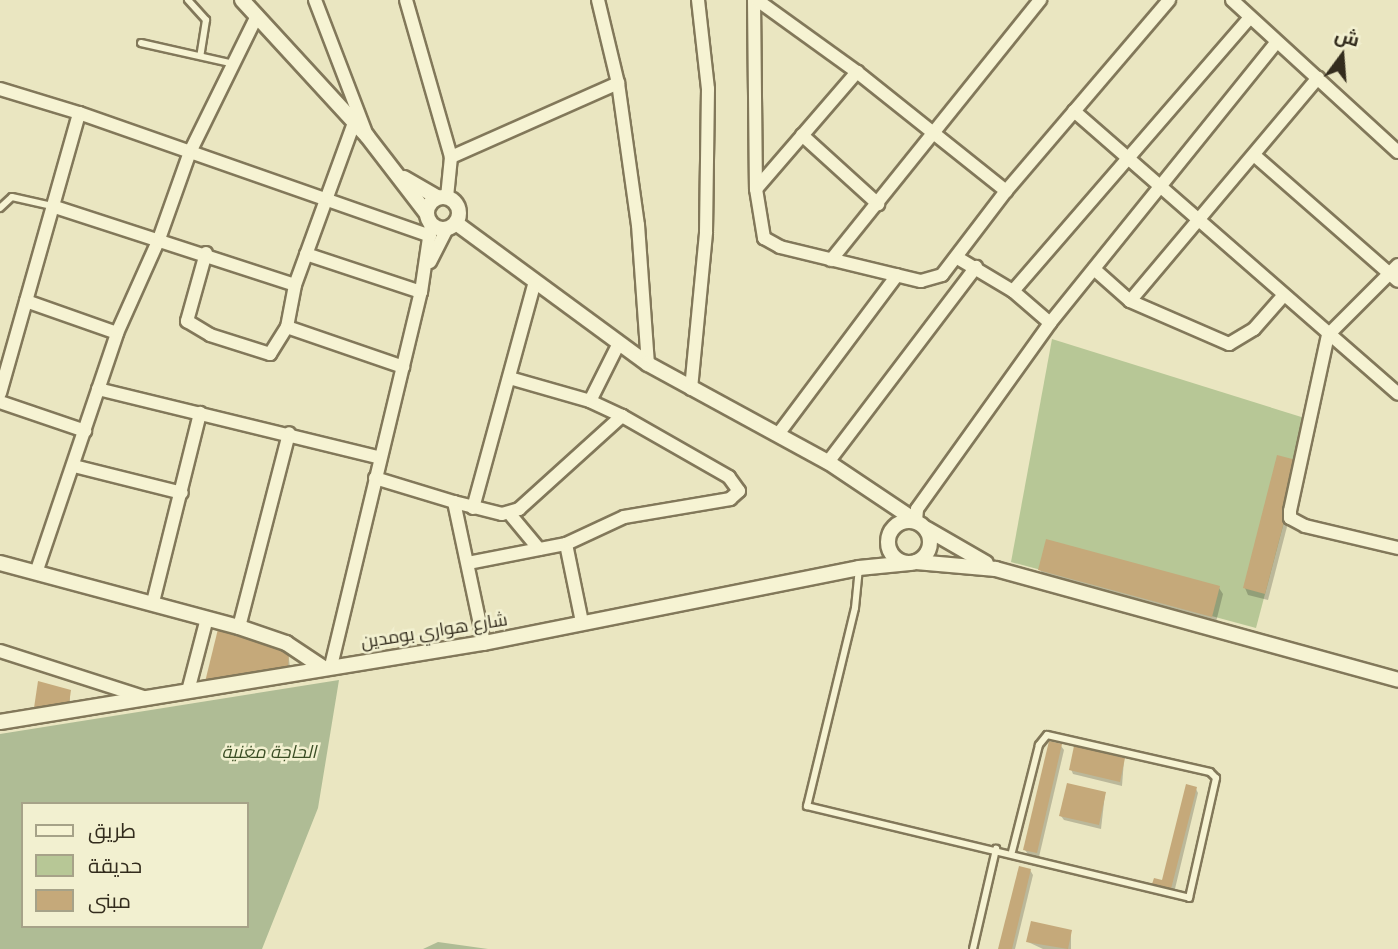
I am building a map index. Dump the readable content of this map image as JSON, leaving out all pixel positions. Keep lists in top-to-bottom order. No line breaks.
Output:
{"streets":{"street":["شارع هواري بومدين"]},"parks":["الحاجة مغنية"],"legend":["طريق","حديقة","مبنى"],"north":"top"}
